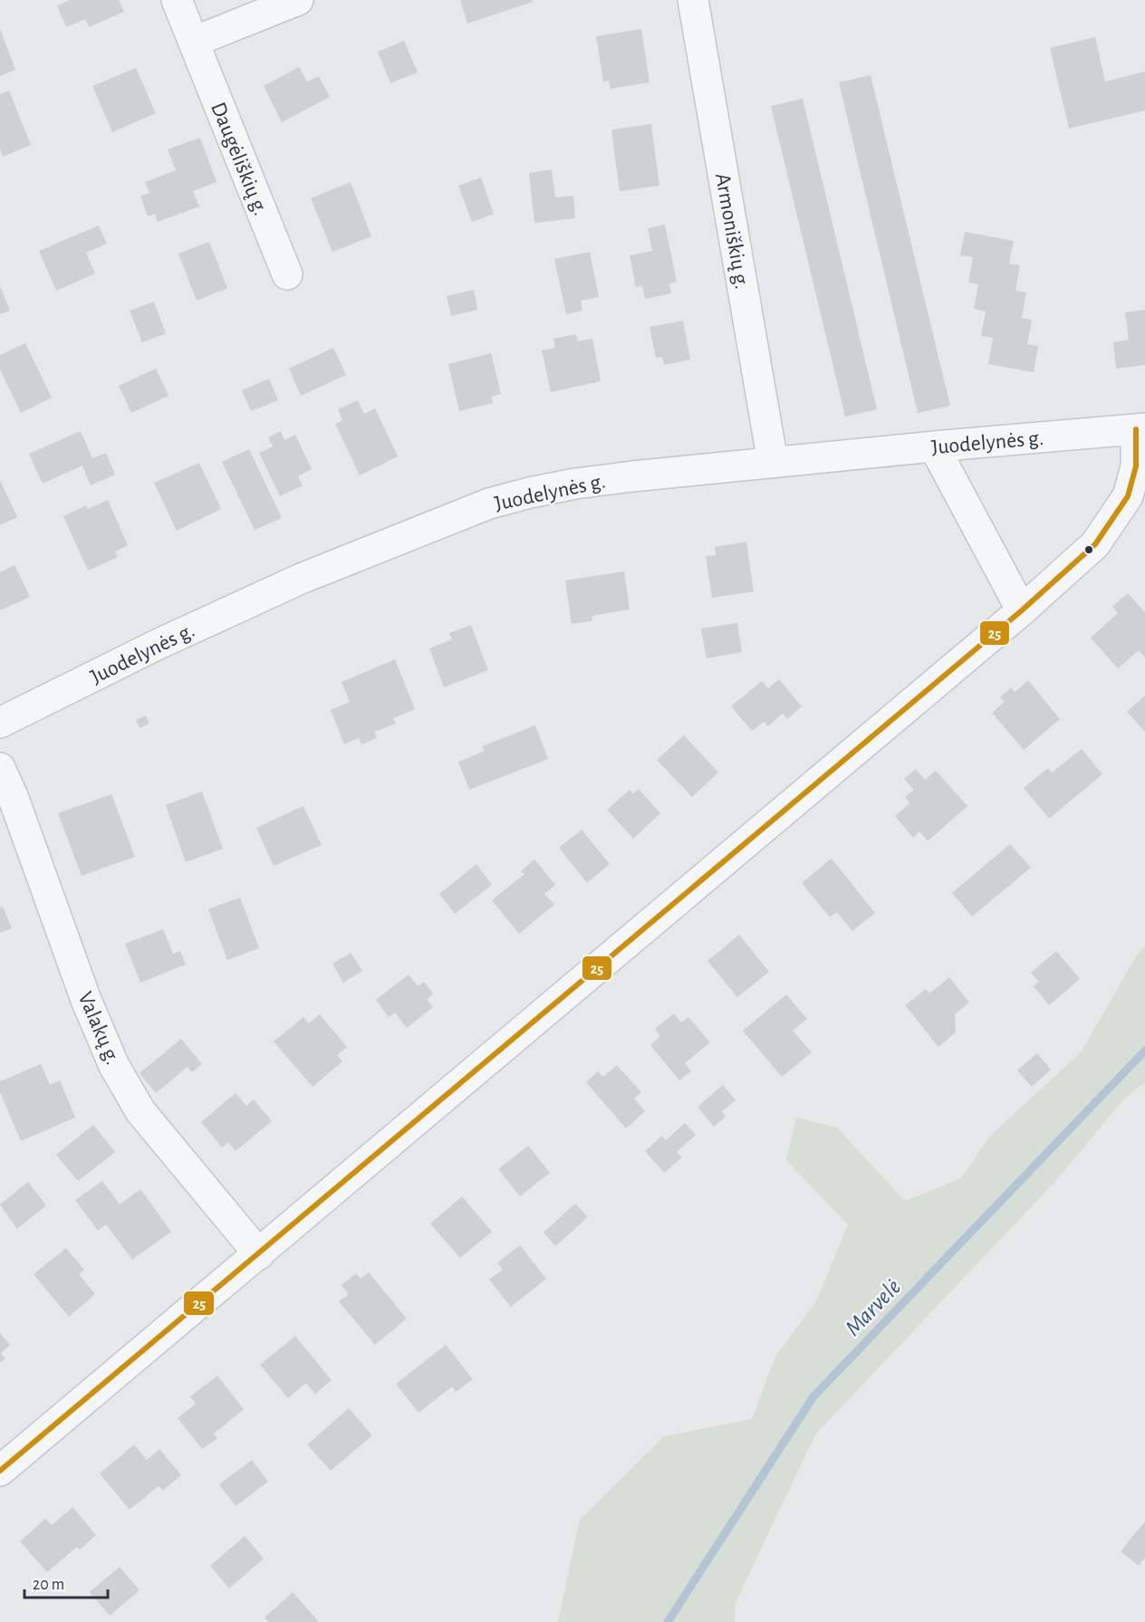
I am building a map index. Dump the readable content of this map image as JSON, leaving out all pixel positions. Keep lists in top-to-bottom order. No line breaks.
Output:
{"streets":{"street":["Daugėliškių g.","Armoniškių g.","Juodelynės g.","Valakų g."]},"crossings":[["Armoniškių g.","Juodelynės g."]],"water":["Marvelė"],"lines":["transit line 25"],"scale_bar":"20 m"}
